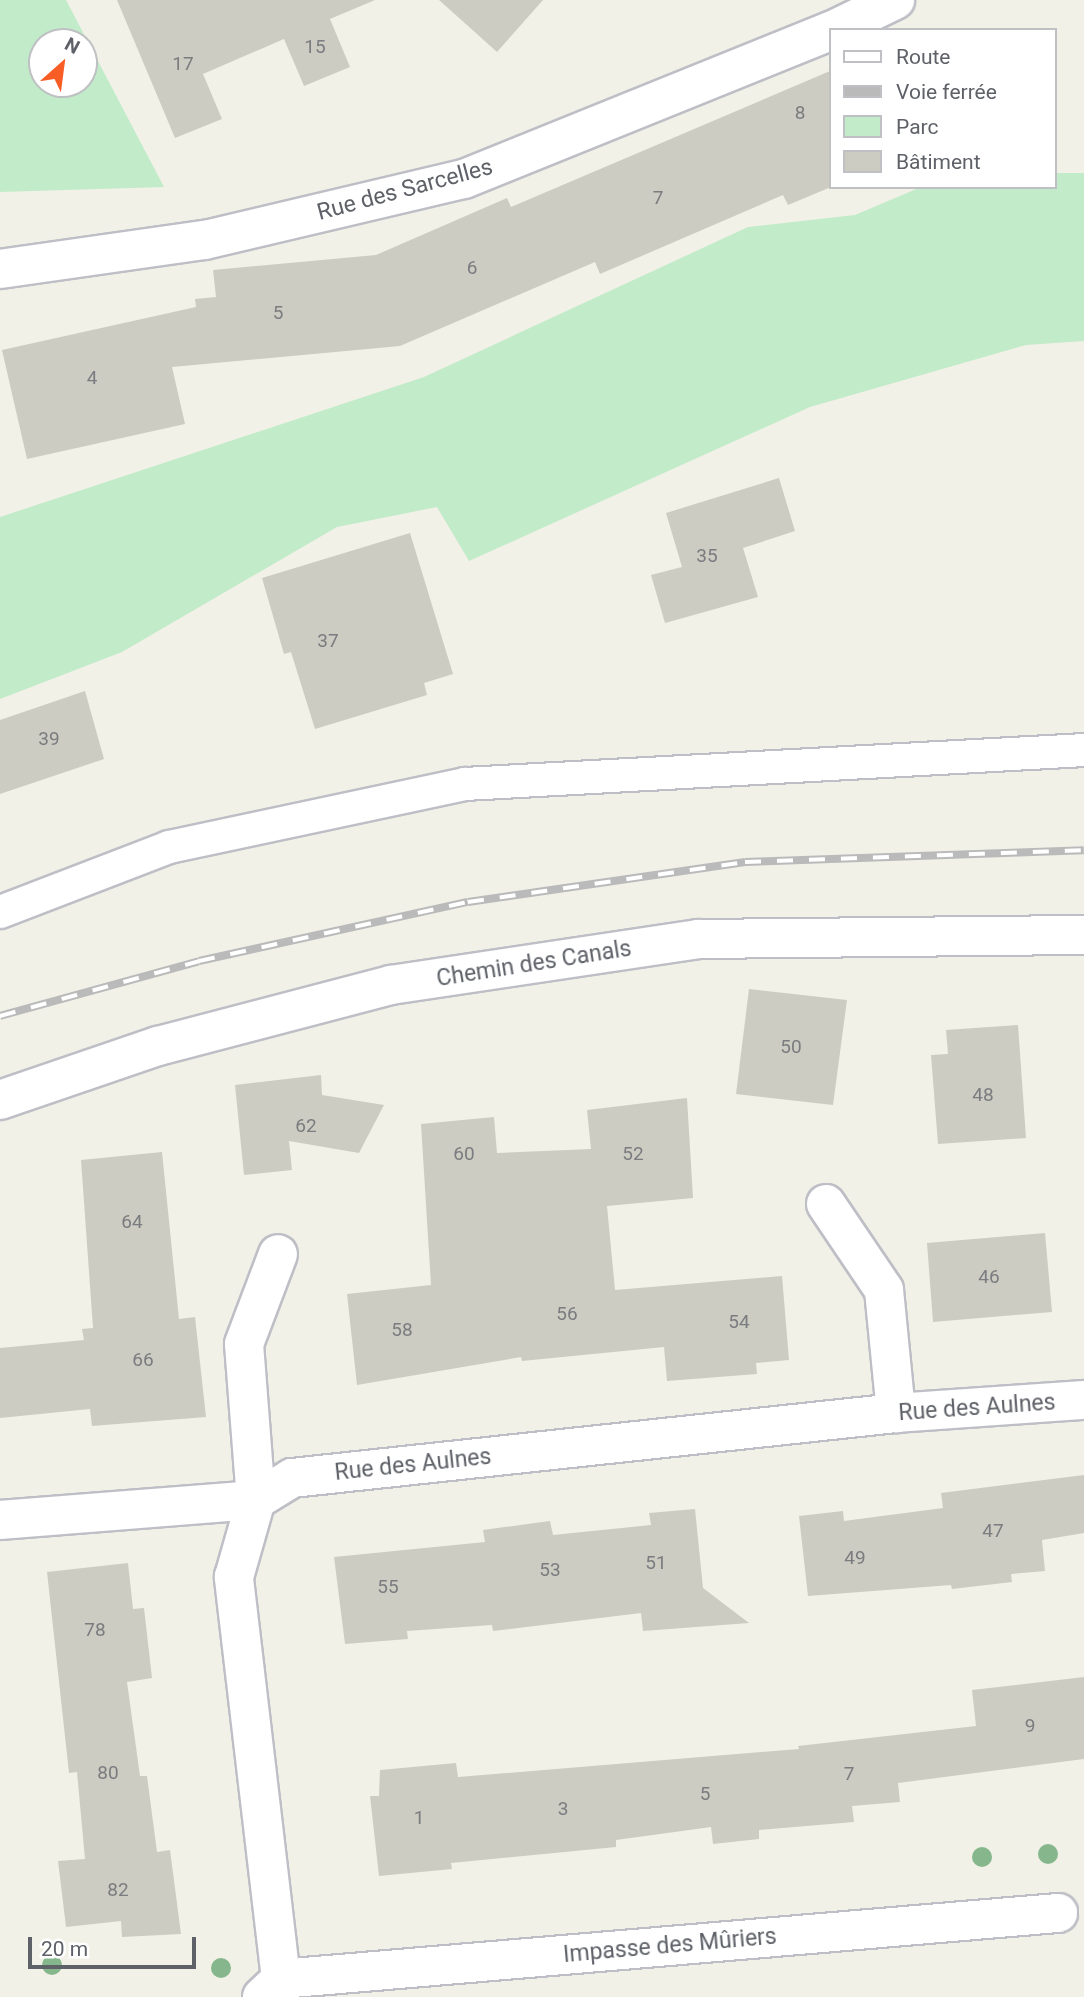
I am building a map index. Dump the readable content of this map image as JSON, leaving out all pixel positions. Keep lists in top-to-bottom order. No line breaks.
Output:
{"streets":{"street":["Rue des Sarcelles","Chemin des Canals","Rue des Aulnes","Impasse des Mûriers"]},"house_numbers":["15","17","8","7","6","5","4","35","37","39","50","48","62","60","52","64","46","56","54","58","66","47","49","51","53","55","78","9","80","7","5","3","1","82"],"legend":["Route","Voie ferrée","Parc","Bâtiment"],"scale_bar":"20 m","north":"top right"}
